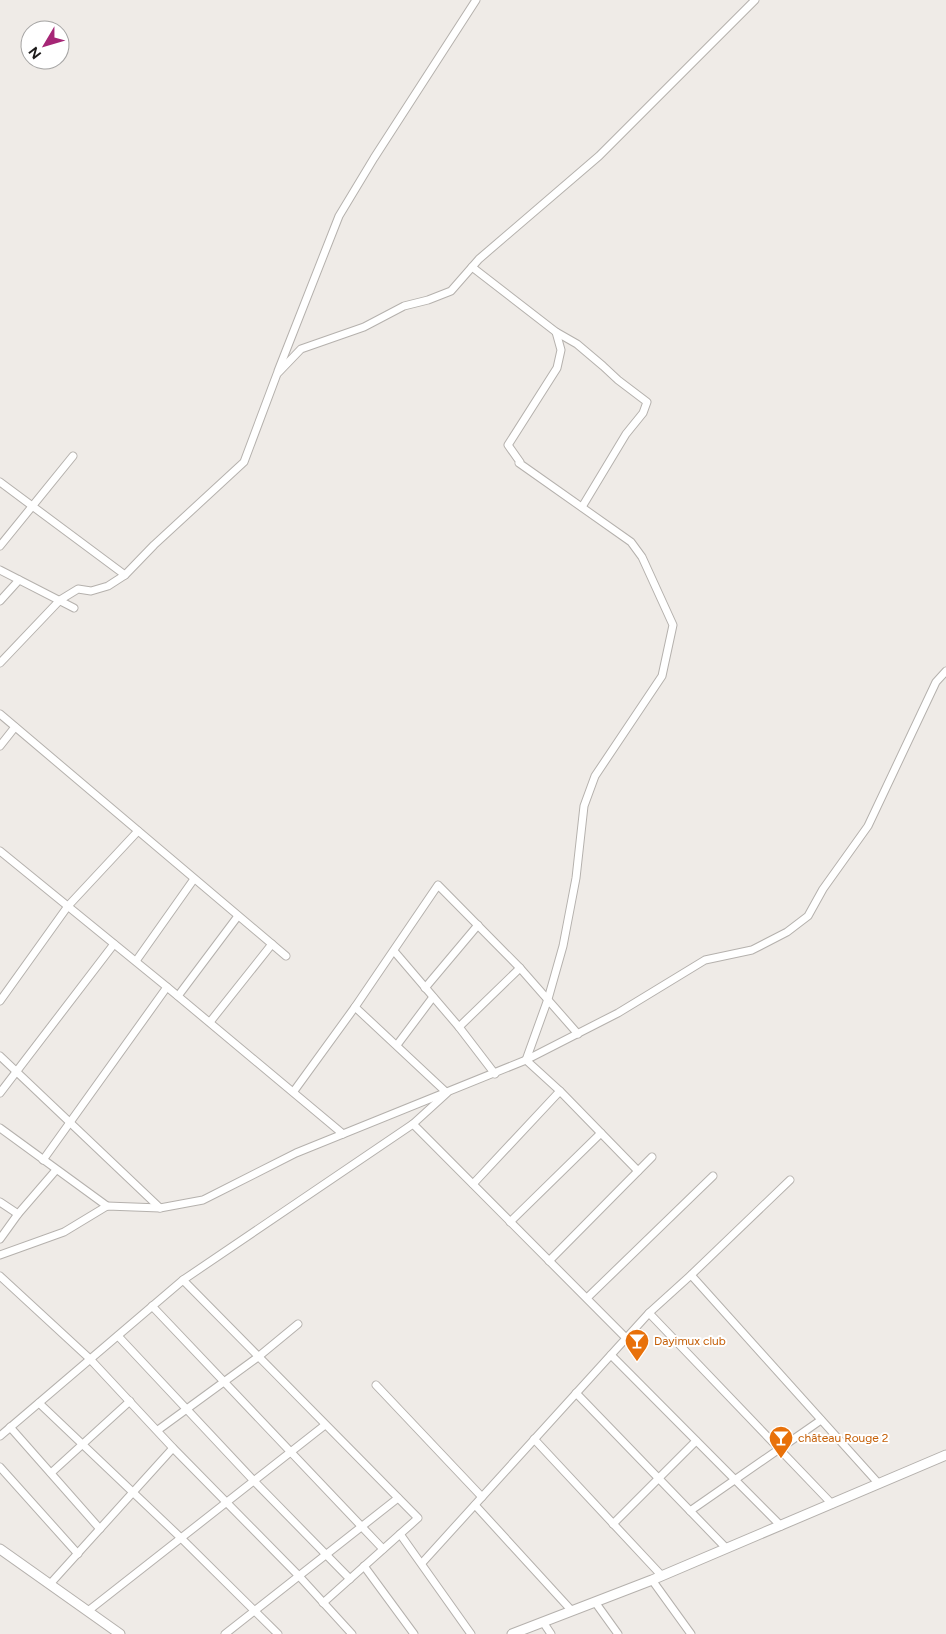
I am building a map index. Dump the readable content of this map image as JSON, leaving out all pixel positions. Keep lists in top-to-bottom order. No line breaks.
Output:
{"places":{"bar":["Dayimux club","château Rouge 2"]},"north":"bottom left"}
